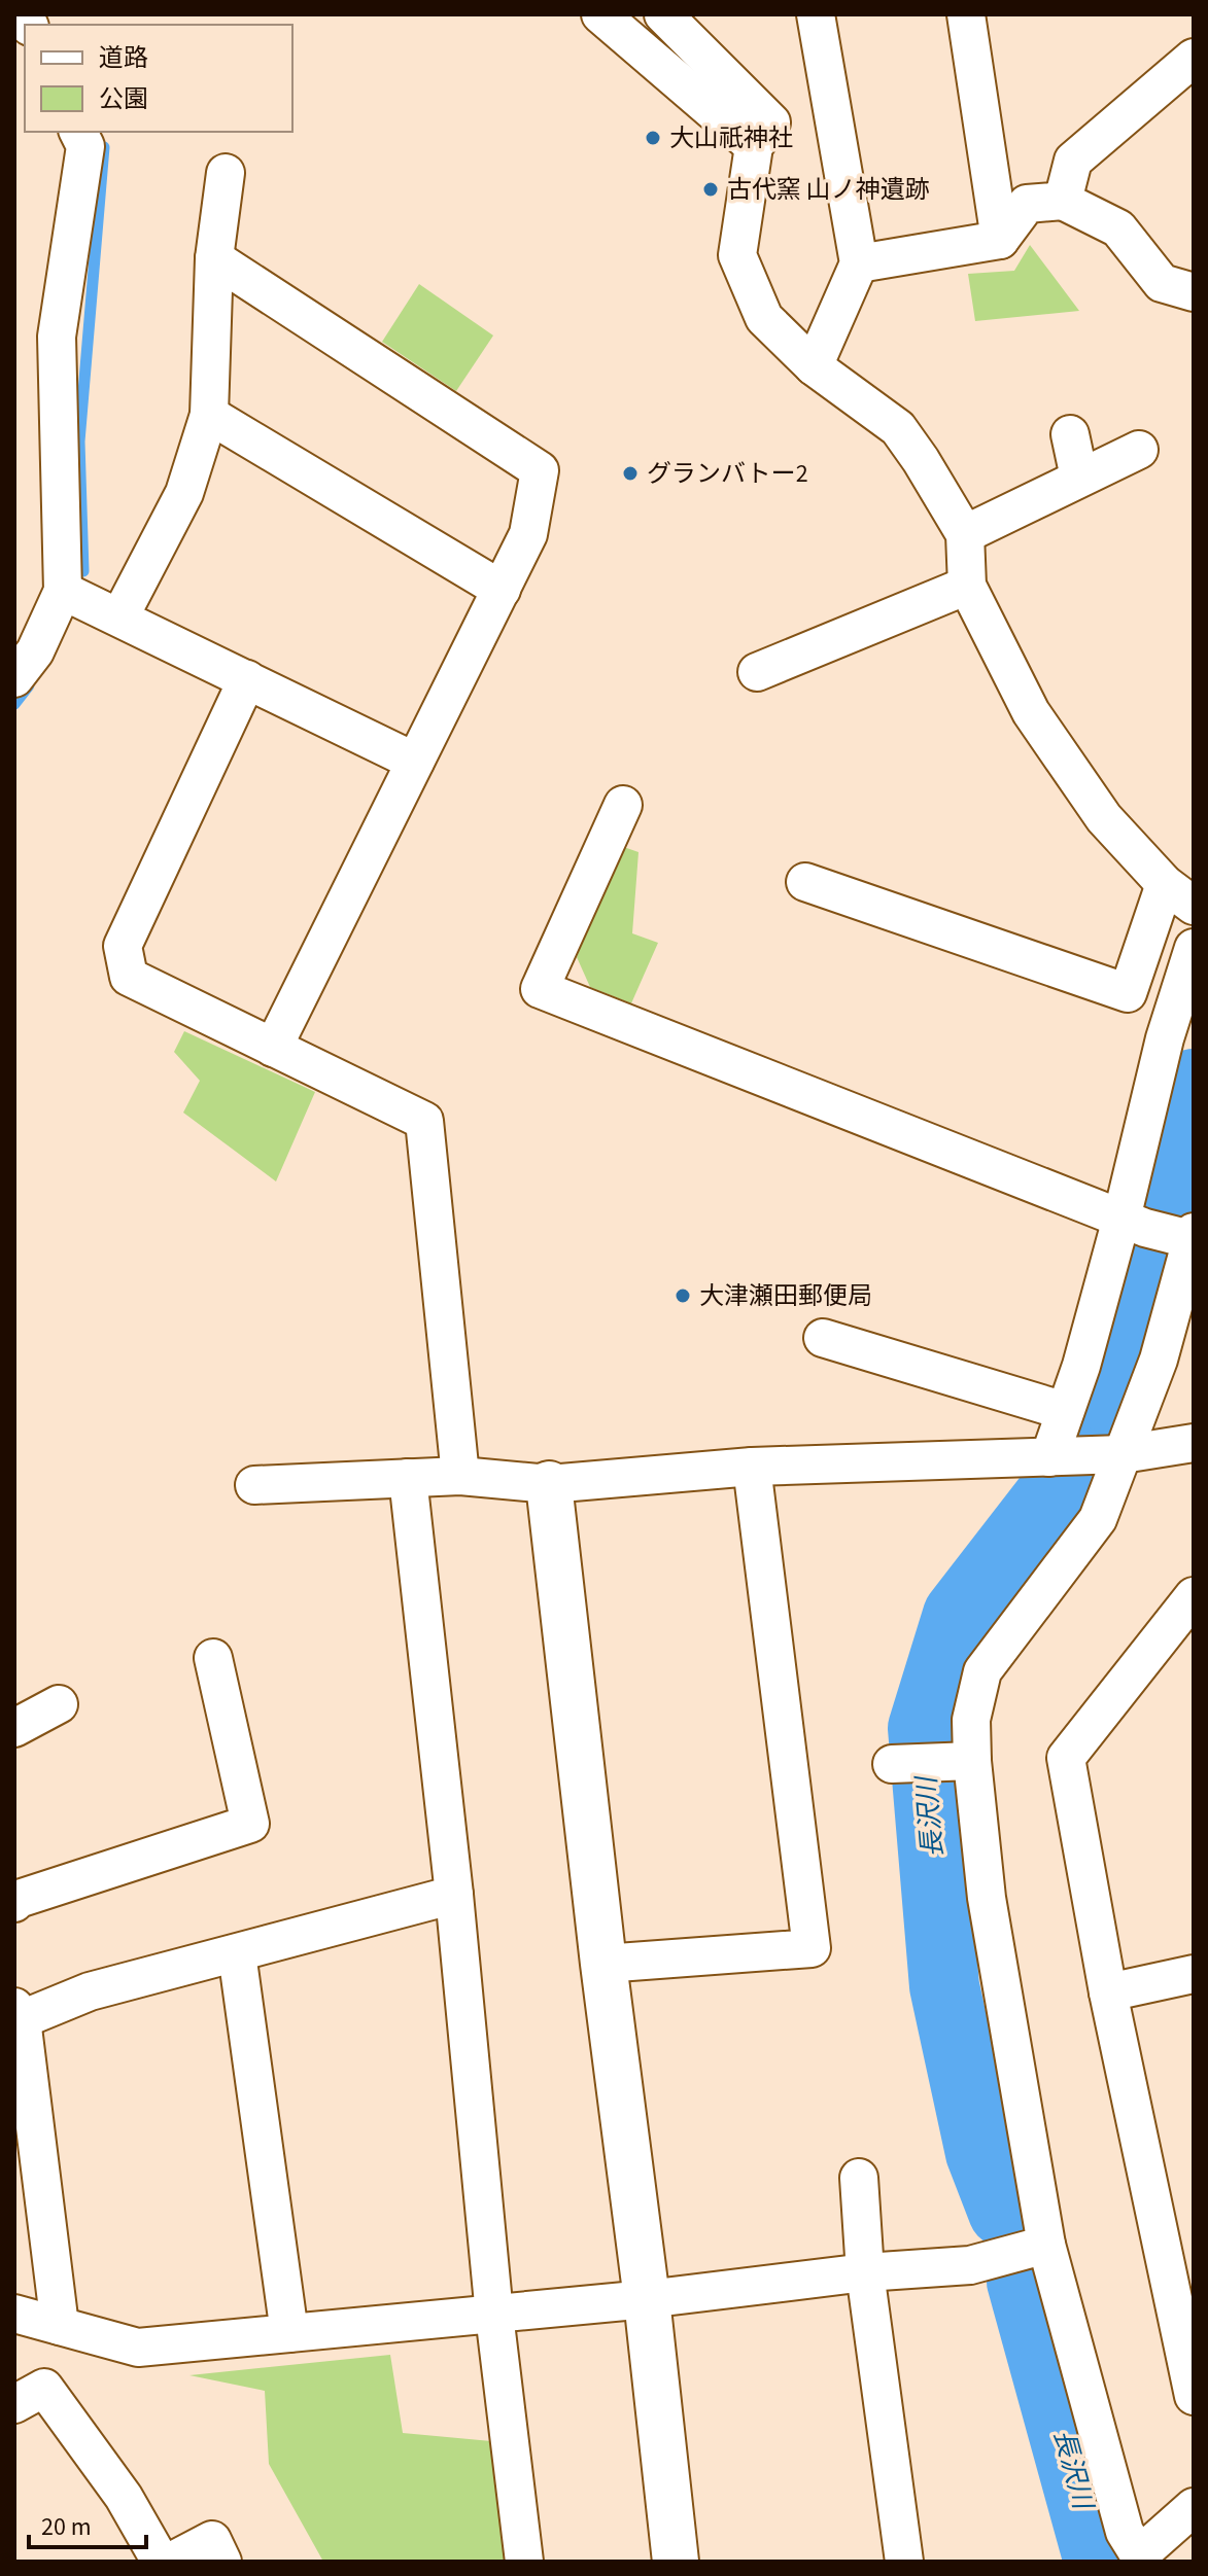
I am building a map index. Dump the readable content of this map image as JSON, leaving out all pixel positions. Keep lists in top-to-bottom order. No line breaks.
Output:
{"water":["長沢川"],"places":["大山祇神社","古代窯 山ノ神遺跡","グランバトー2","大津瀬田郵便局"],"legend":["道路","公園"],"scale_bar":"20 m"}
